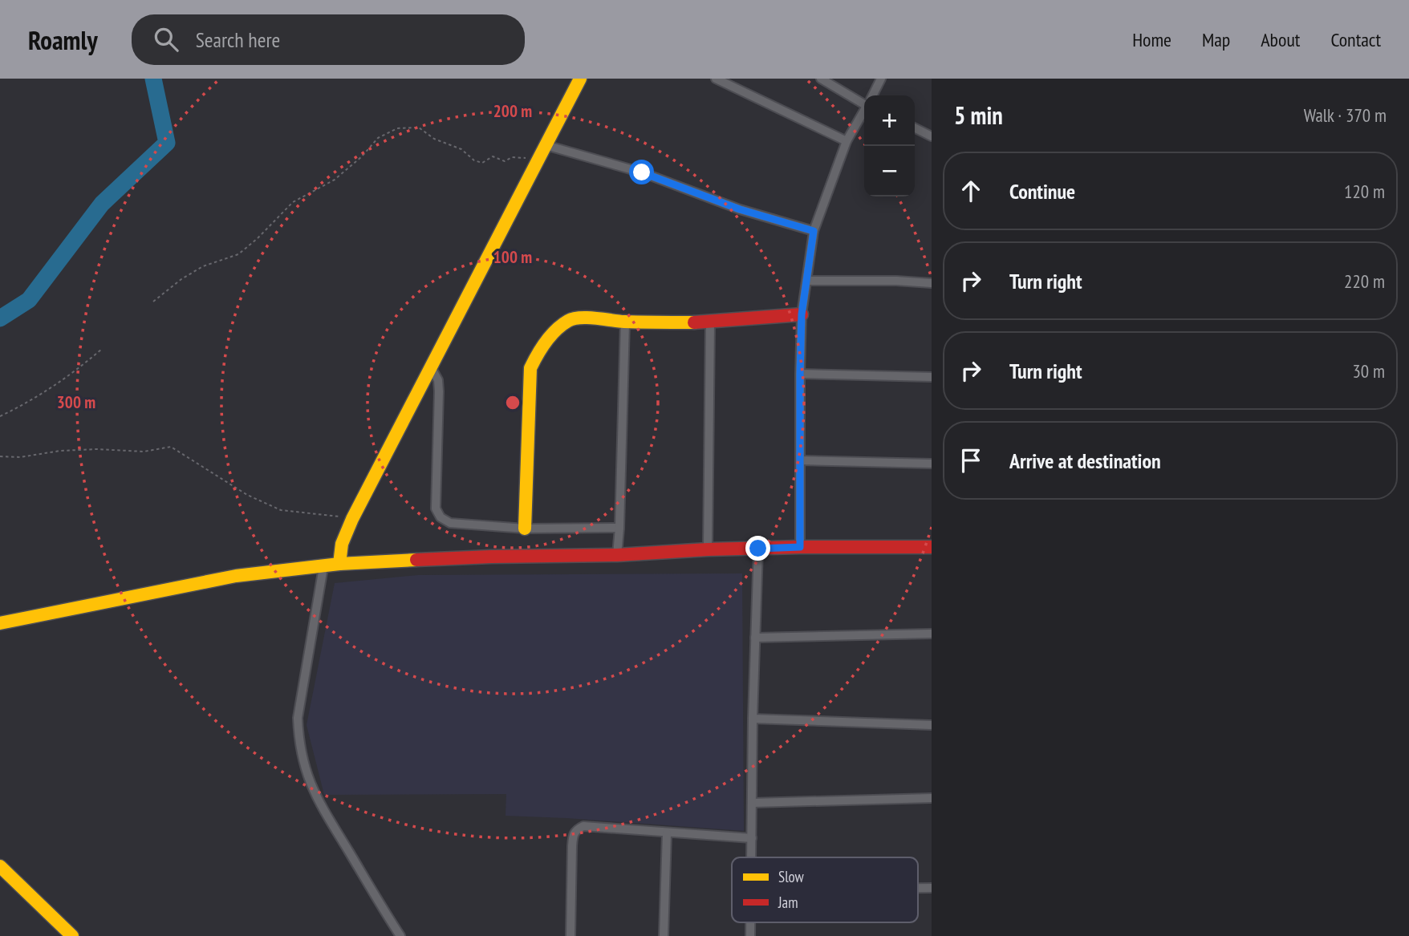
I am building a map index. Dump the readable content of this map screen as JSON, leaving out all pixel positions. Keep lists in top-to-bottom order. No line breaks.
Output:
{"legend":["Slow","Jam"],"page":{"header":"Roamly","search":"Search here","nav":["Home","Map","About","Contact"],"heading":["5 min","Walk · 370 m"],"map_buttons":["+","−"],"list":[["Continue","120 m"],["Turn right","220 m"],["Turn right","30 m"],"Arrive at destination"]},"rings":["200 m","100 m","300 m"]}
